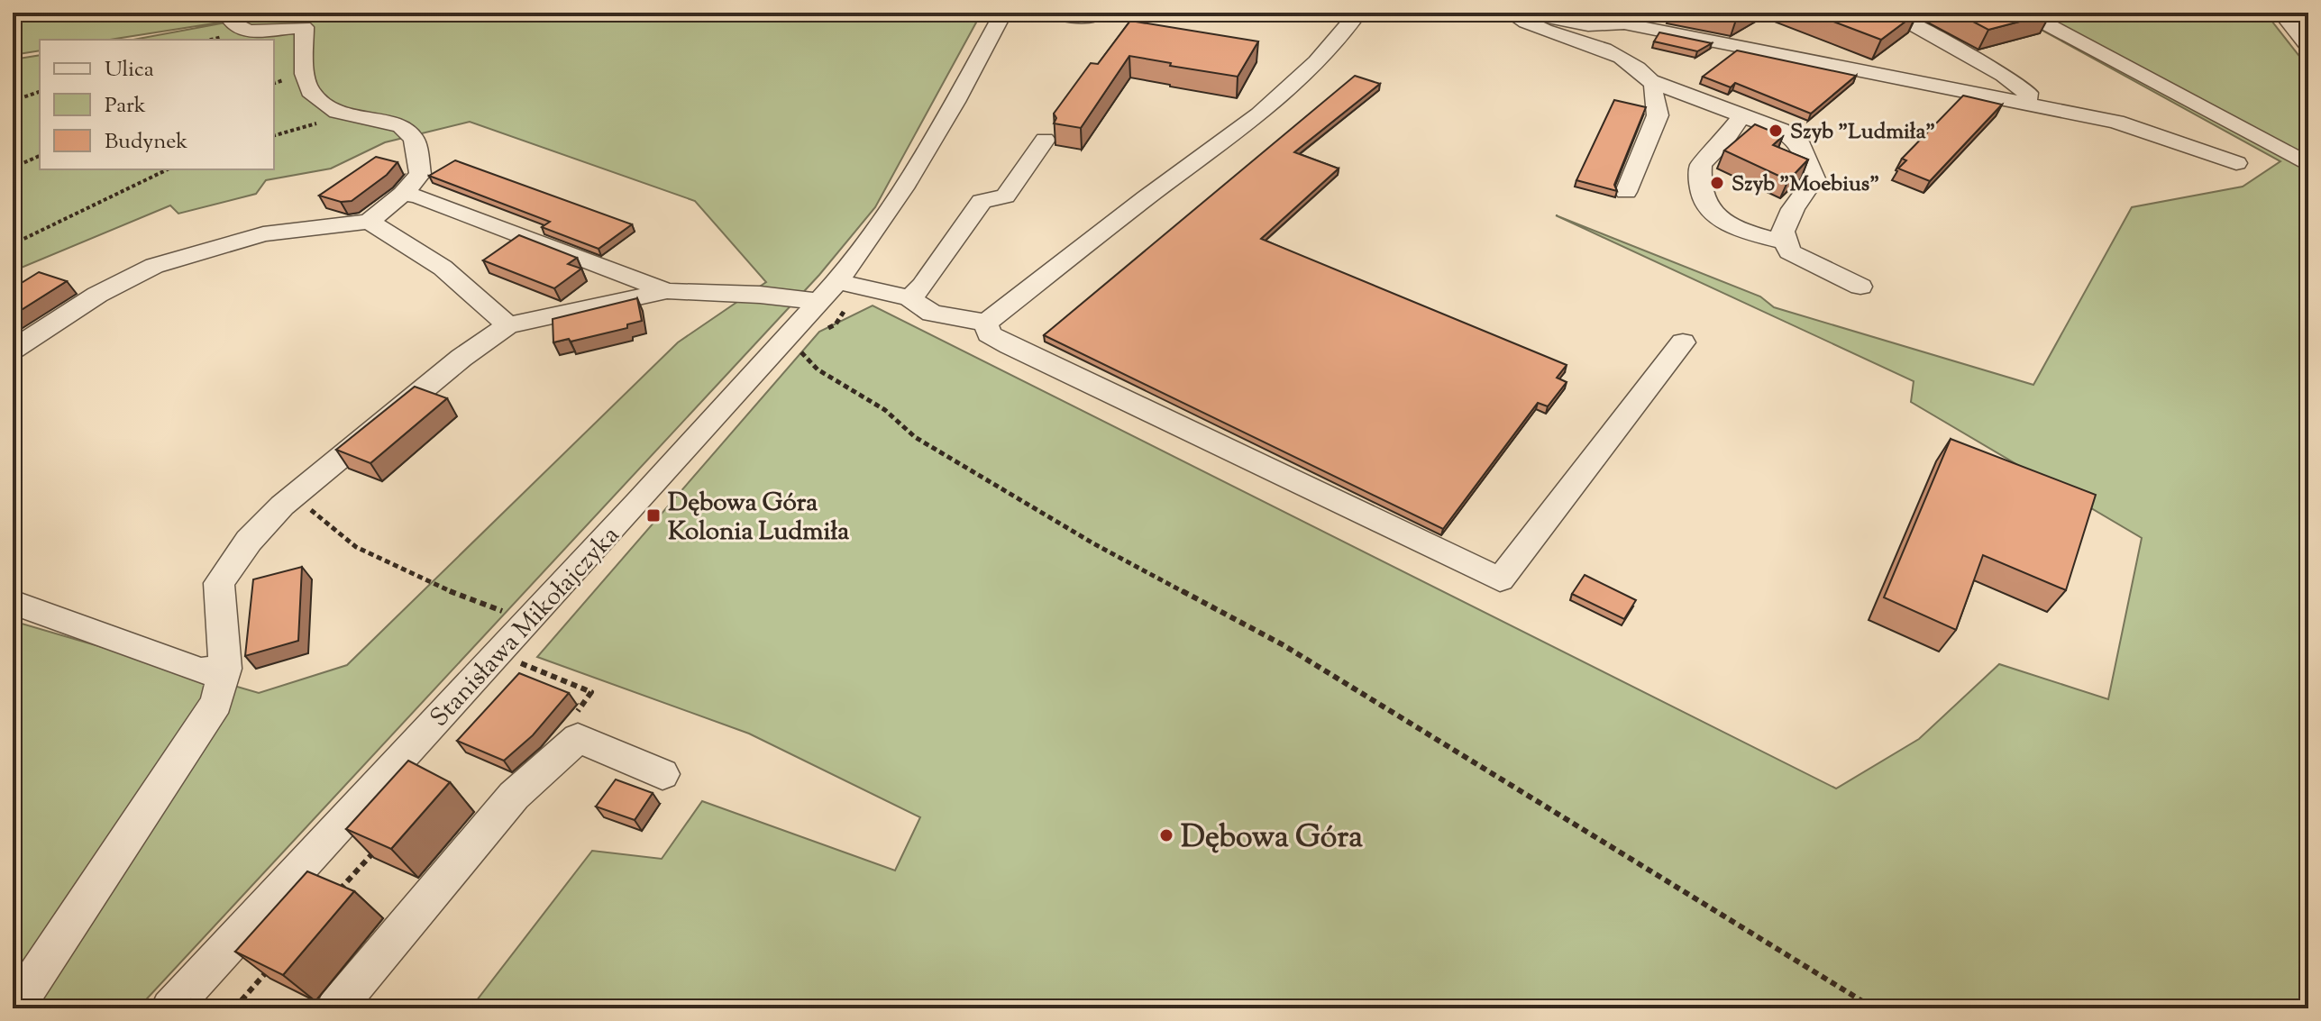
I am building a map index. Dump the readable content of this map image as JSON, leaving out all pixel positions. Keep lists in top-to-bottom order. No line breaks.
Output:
{"streets":{"street":["Stanisława Mikołajczyka"]},"places":{"other":["Szyb \"Ludmiła\"","Szyb \"Moebius\"","Dębowa Góra"],"transit":["Dębowa Góra Kolonia Ludmiła"]},"legend":["Ulica","Park","Budynek"]}
